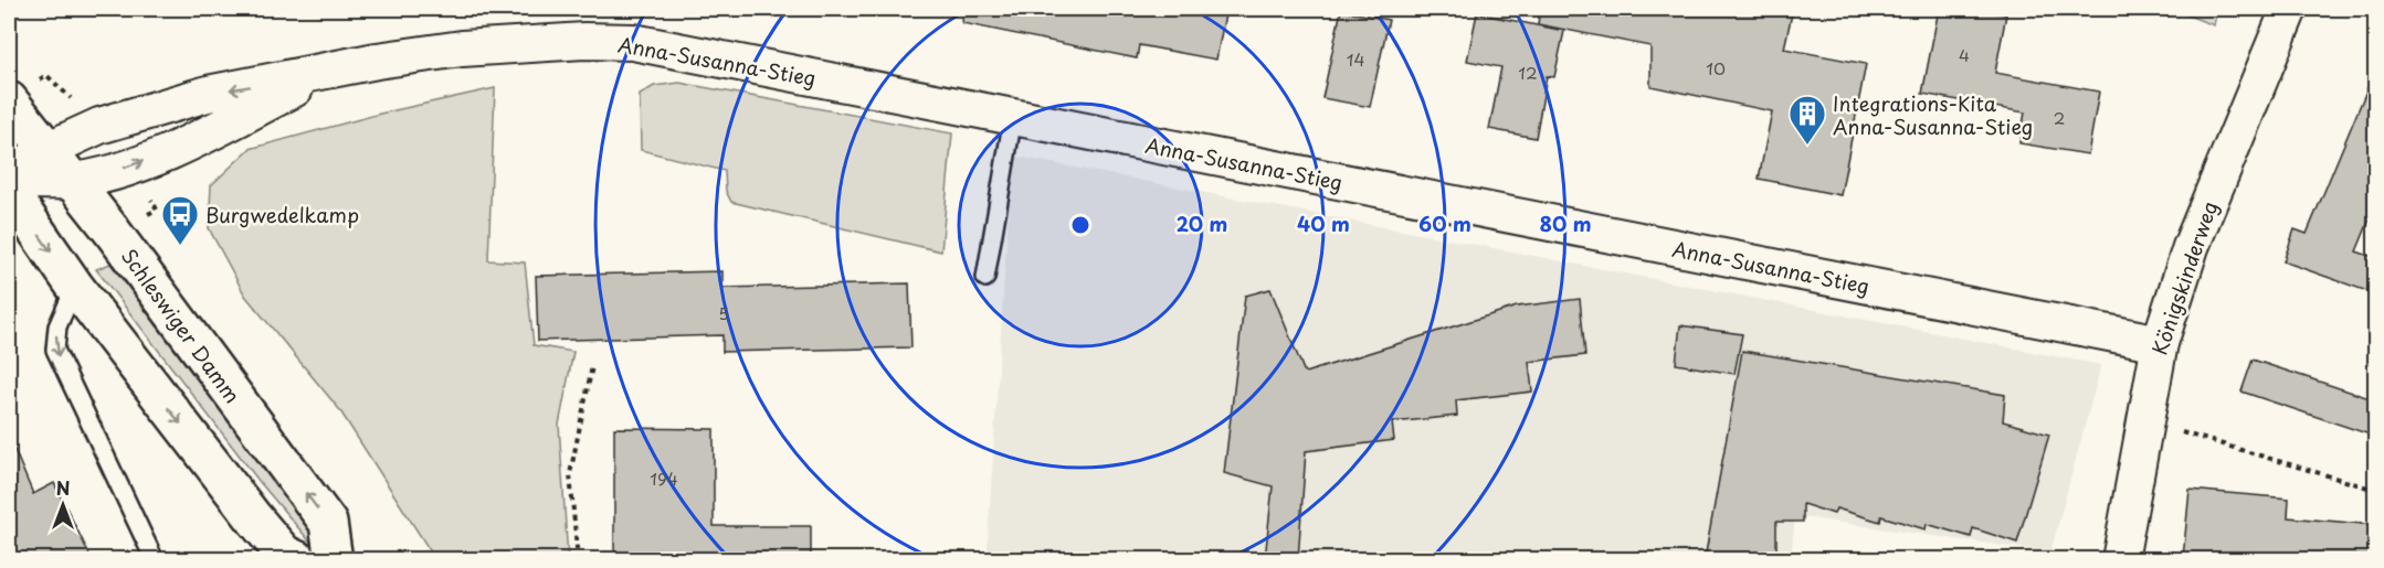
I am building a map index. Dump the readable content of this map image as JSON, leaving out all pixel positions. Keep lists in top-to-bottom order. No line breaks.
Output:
{"streets":{"main road":["Schleswiger Damm"],"street":["Anna-Susanna-Stieg","Königskinderweg"]},"crossings":[["Anna-Susanna-Stieg","Königskinderweg"],["Anna-Susanna-Stieg","Schleswiger Damm"]],"places":{"building":["Integrations-Kita Anna-Susanna-Stieg"],"bus stop":["Burgwedelkamp"]},"house_numbers":["4","14","10","12","2","5","194"],"north":"top","rings":["20 m","40 m","60 m","80 m"]}
